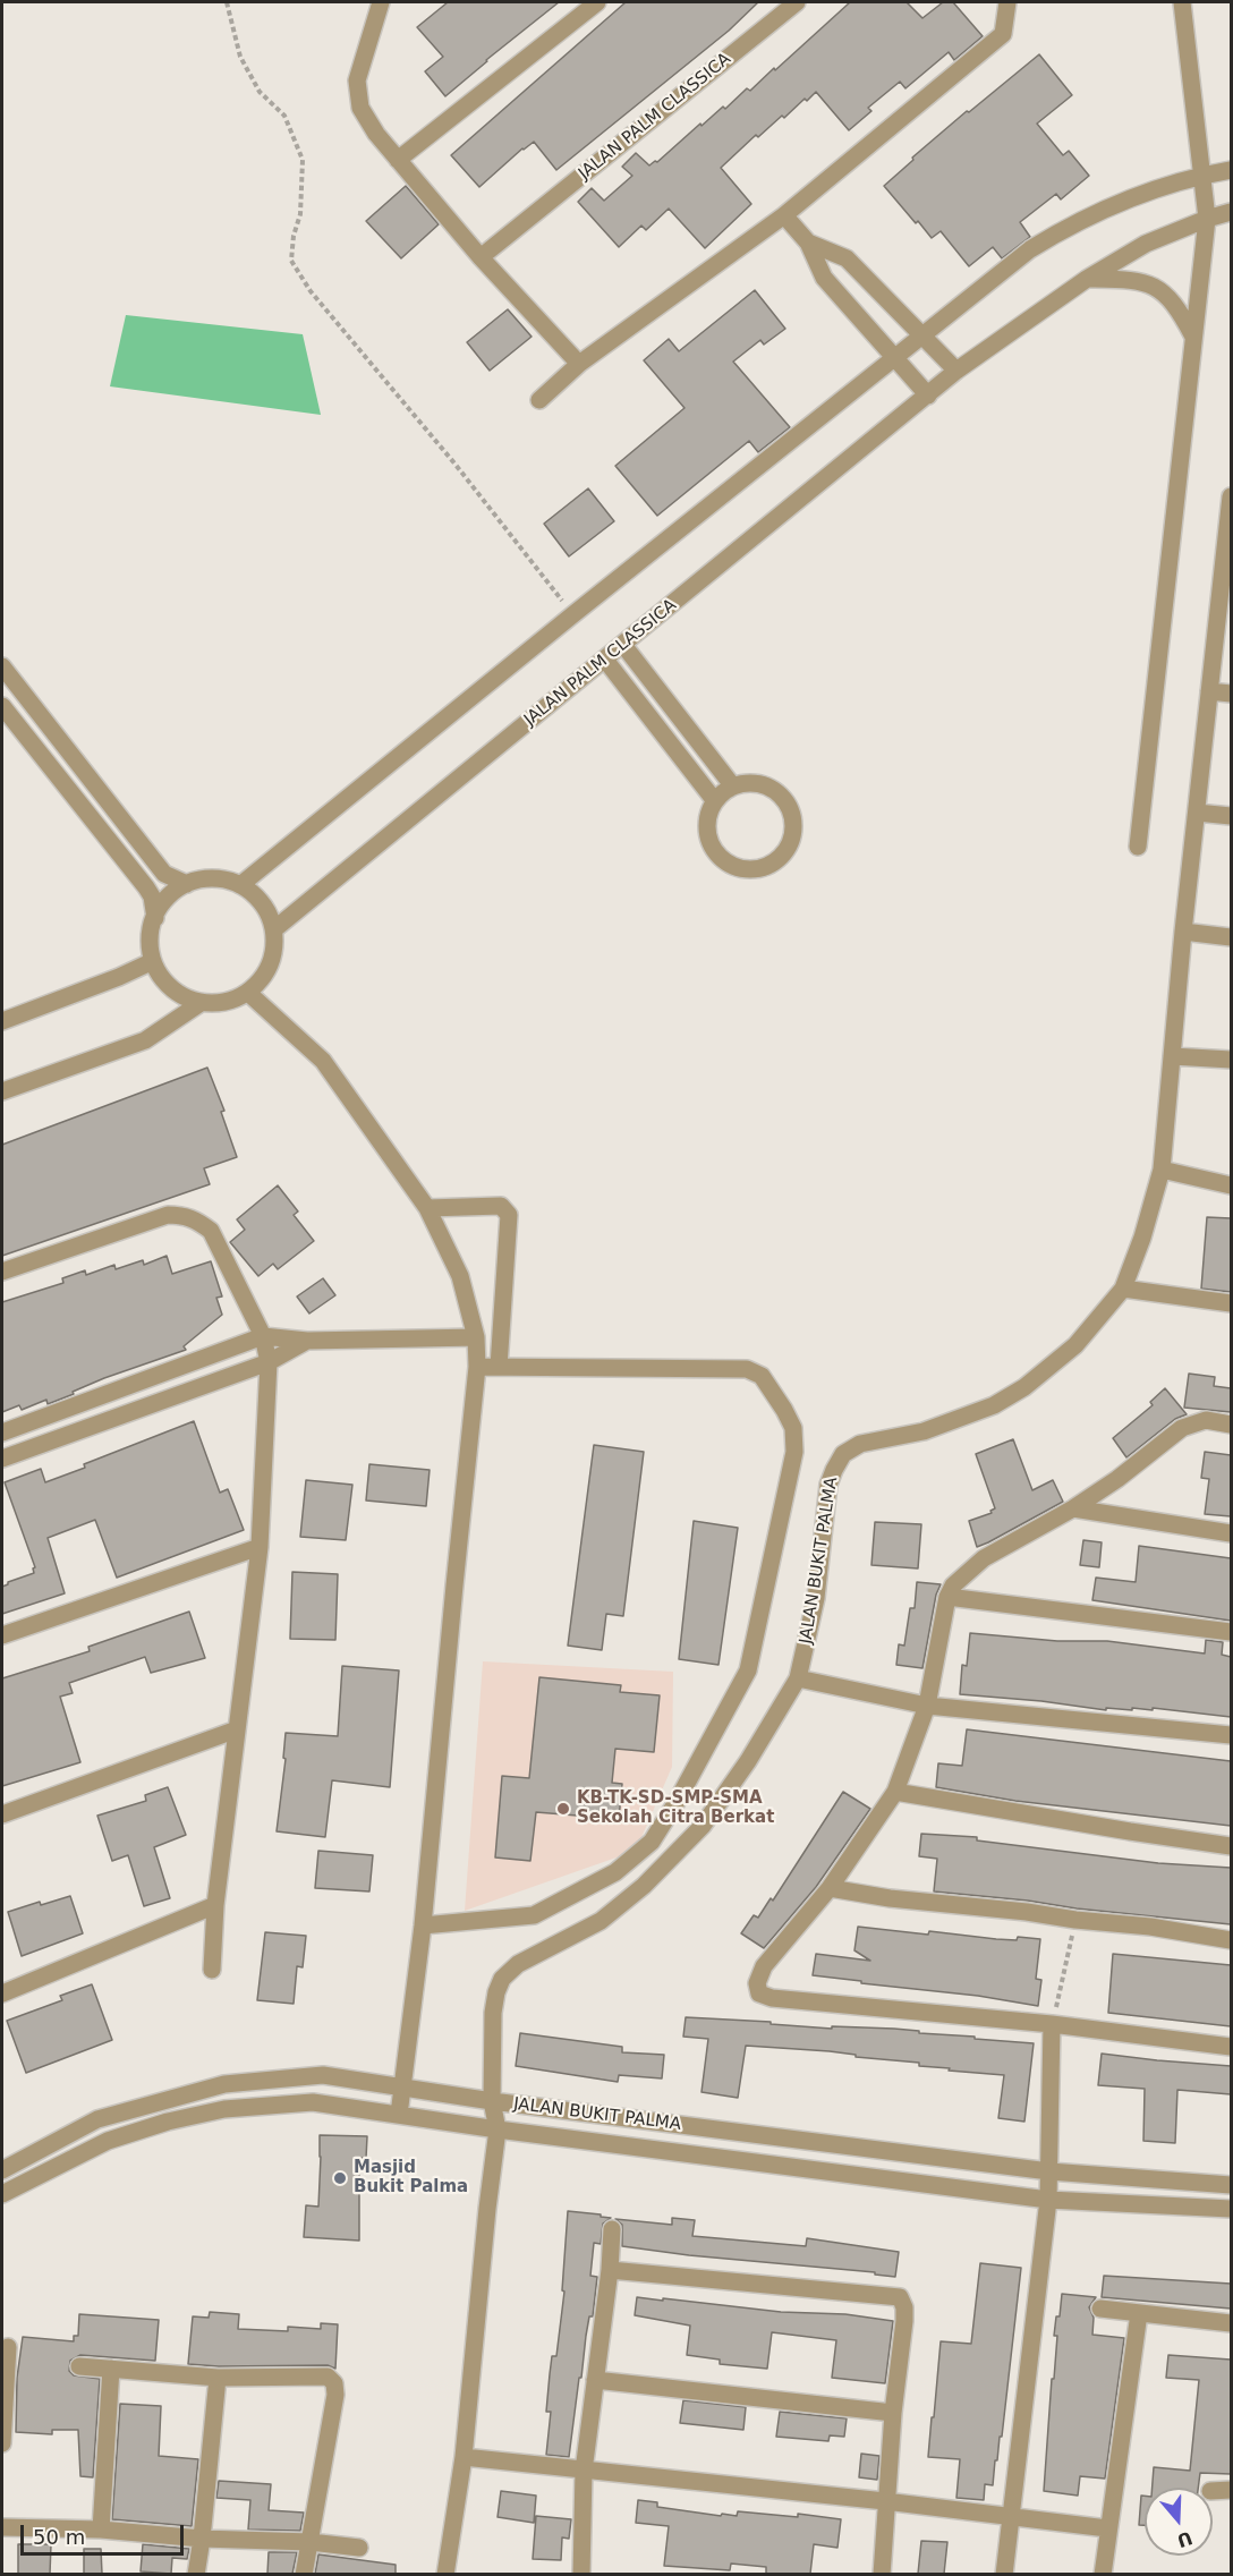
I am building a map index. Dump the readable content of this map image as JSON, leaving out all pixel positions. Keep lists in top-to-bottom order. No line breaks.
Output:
{"streets":{"street":["JALAN PALM CLASSICA","JALAN BUKIT PALMA"]},"places":["KB-TK-SD-SMP-SMA Sekolah Citra Berkat","Masjid Bukit Palma"],"scale_bar":"50 m","north":"bottom"}
